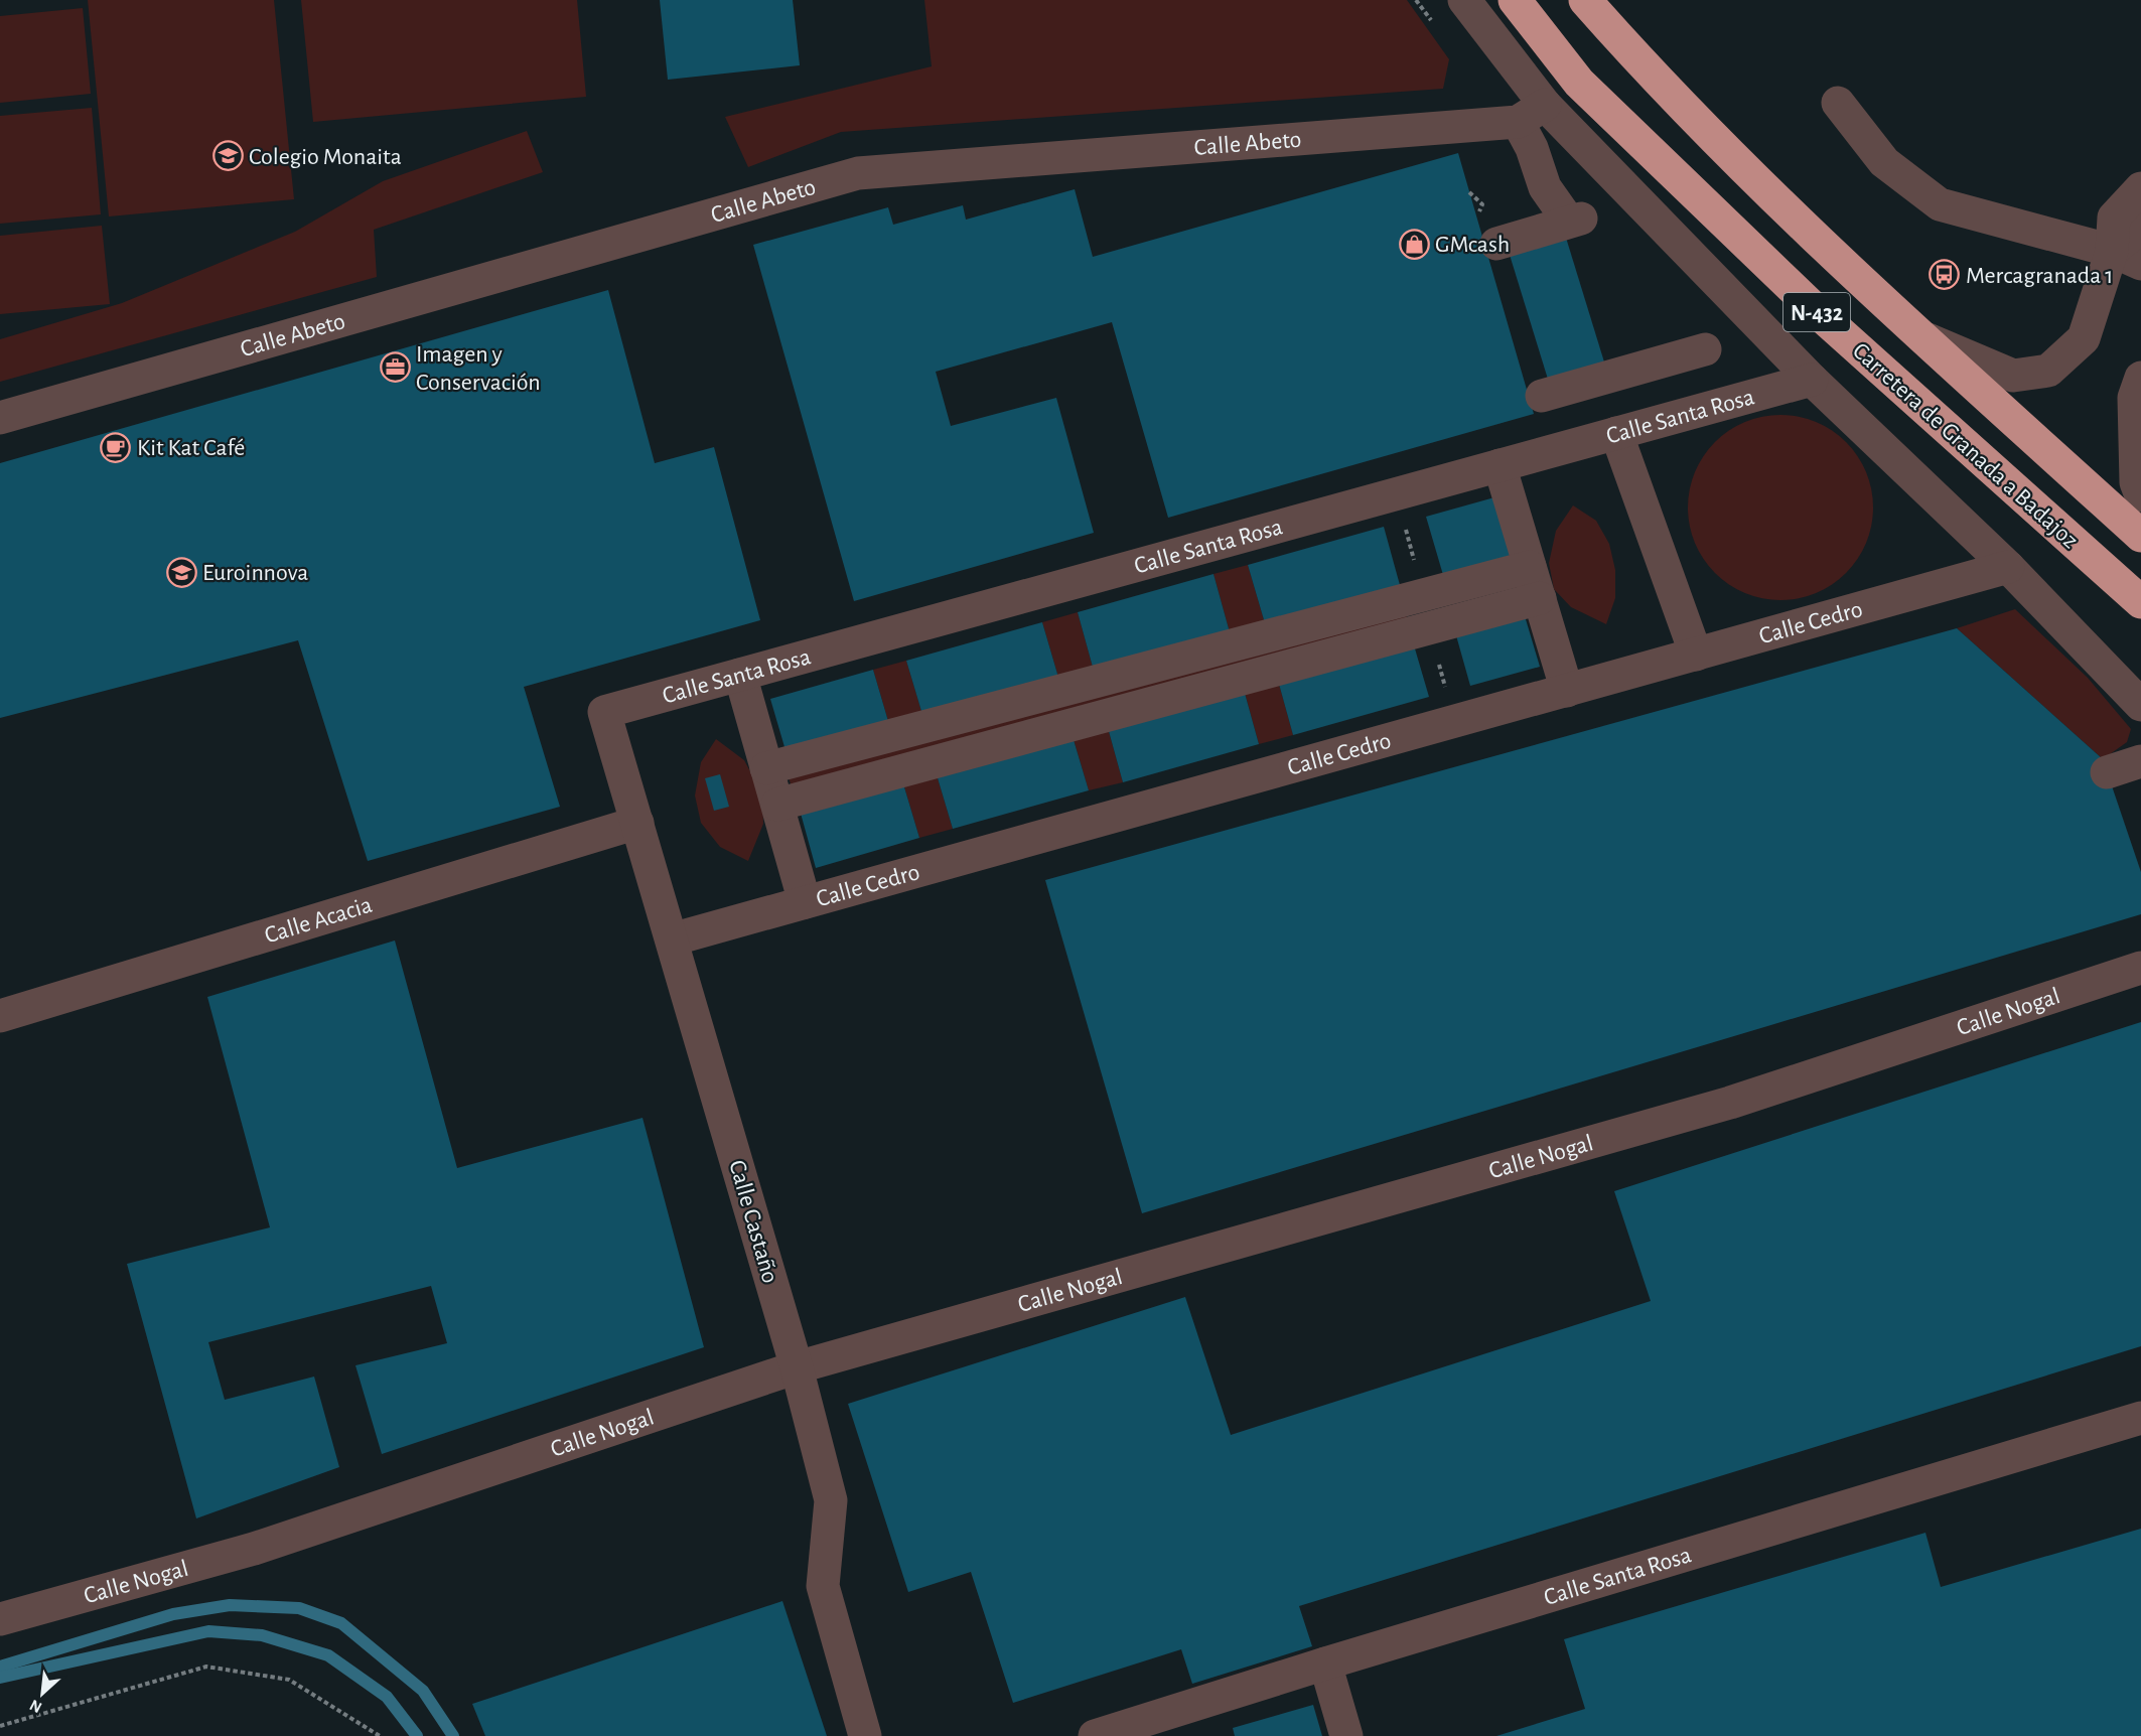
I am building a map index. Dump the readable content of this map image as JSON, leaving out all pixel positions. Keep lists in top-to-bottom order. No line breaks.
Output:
{"streets":{"highway":["N-432","Carretera de Granada a Badajoz"],"street":["Calle Abeto","Calle Santa Rosa","Calle Cedro","Calle Acacia","Calle Nogal","Calle Castaño"]},"crossings":[["Calle Santa Rosa","Calle Castaño"],["Calle Cedro","Calle Castaño"],["Calle Acacia","Calle Castaño"],["Calle Nogal","Calle Castaño"]],"places":{"school or university":["Colegio Monaita","Euroinnova"],"shop":["GMcash"],"bus stop":["Mercagranada 1"],"office":["Imagen y Conservación"],"cafe":["Kit Kat Café"]},"north":"bottom left"}
